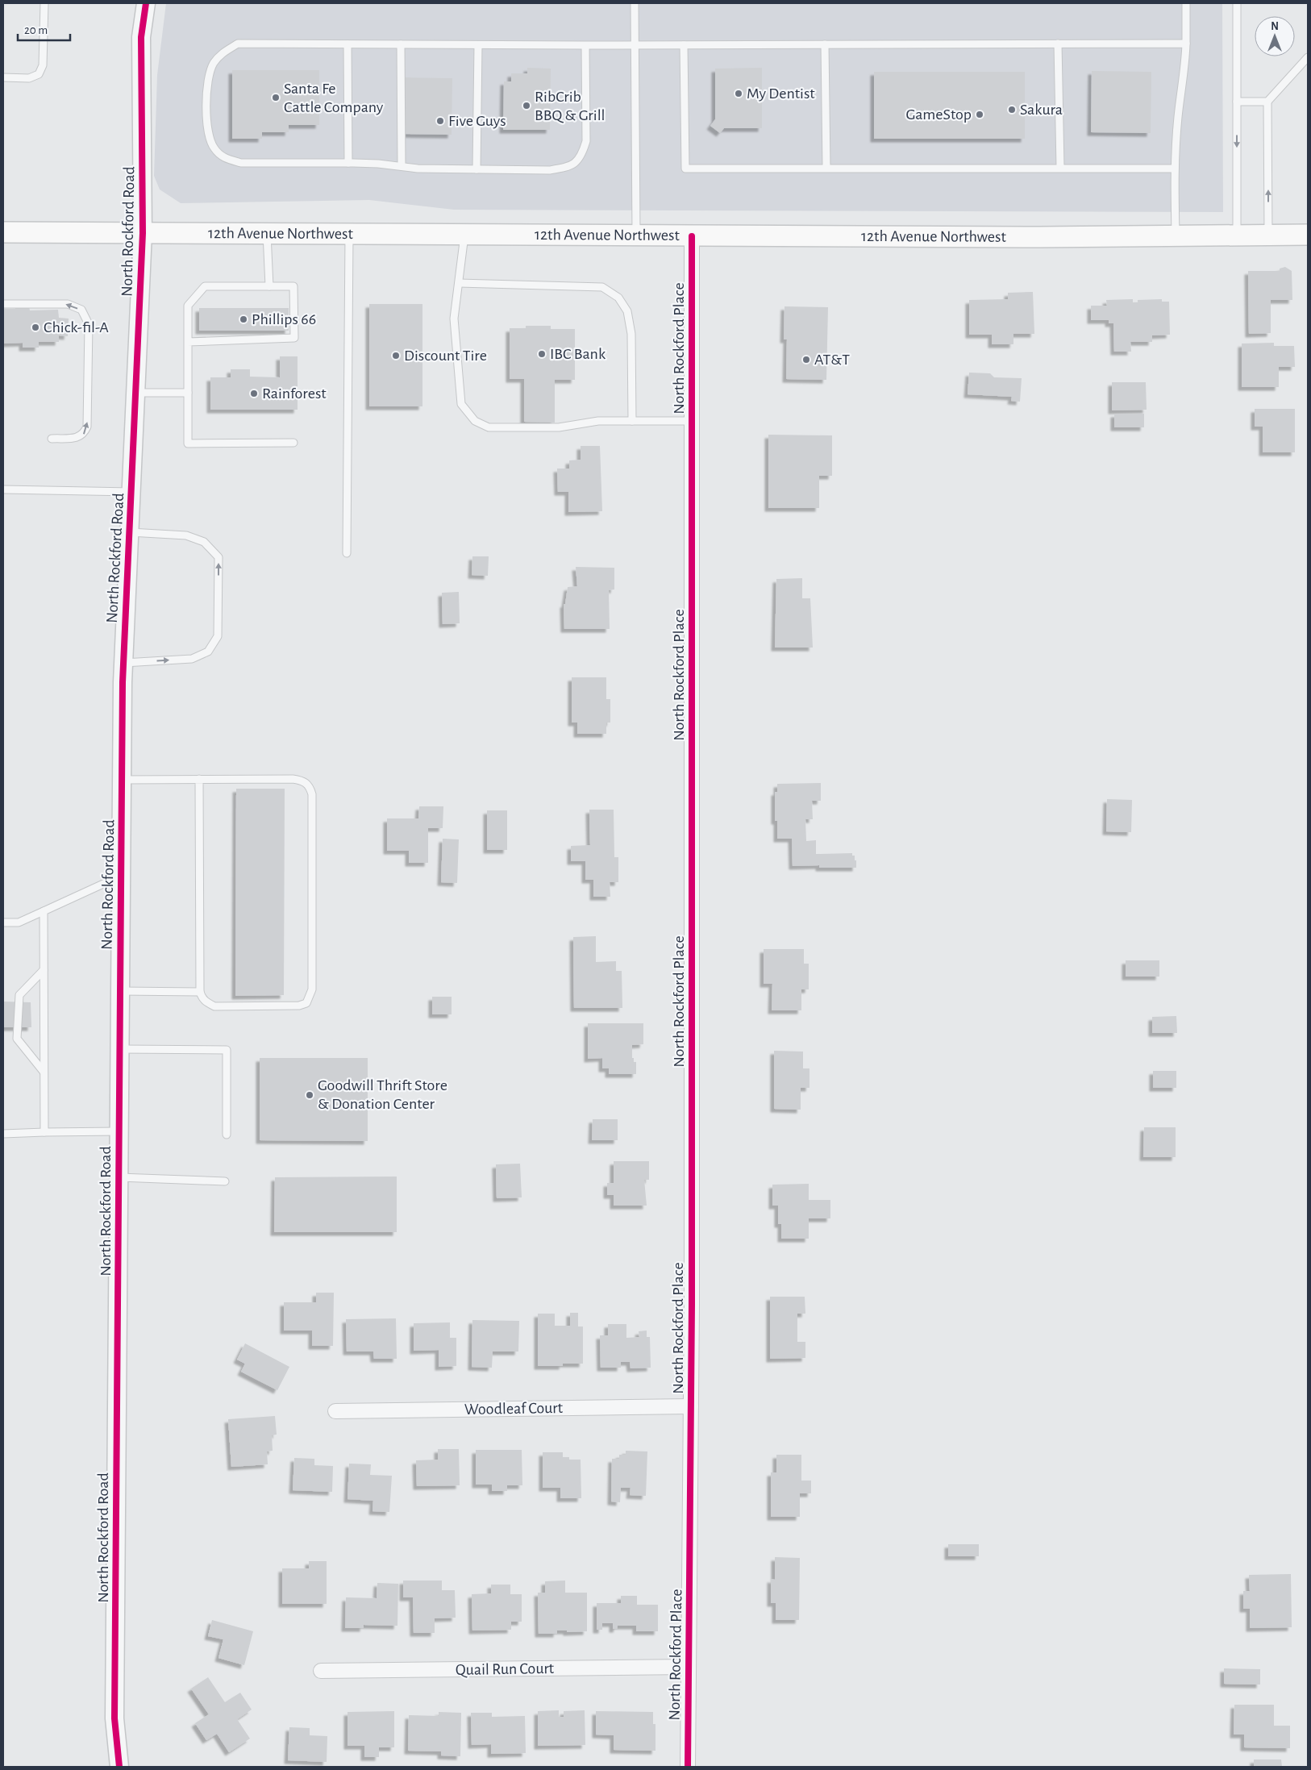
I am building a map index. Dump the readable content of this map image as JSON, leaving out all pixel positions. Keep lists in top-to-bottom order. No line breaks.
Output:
{"streets":{"main road":["12th Avenue Northwest"],"street":["North Rockford Road","North Rockford Place","Woodleaf Court","Quail Run Court"]},"crossings":[["North Rockford Road","12th Avenue Northwest"],["12th Avenue Northwest","North Rockford Place"],["North Rockford Place","Woodleaf Court"],["North Rockford Place","Quail Run Court"]],"places":["My Dentist","Santa Fe Cattle Company","RibCrib BBQ & Grill","Sakura","GameStop","Five Guys","Phillips 66","Chick-fil-A","IBC Bank","Discount Tire","AT&T","Rainforest","Goodwill Thrift Store & Donation Center"],"scale_bar":"20 m","north":"top"}
